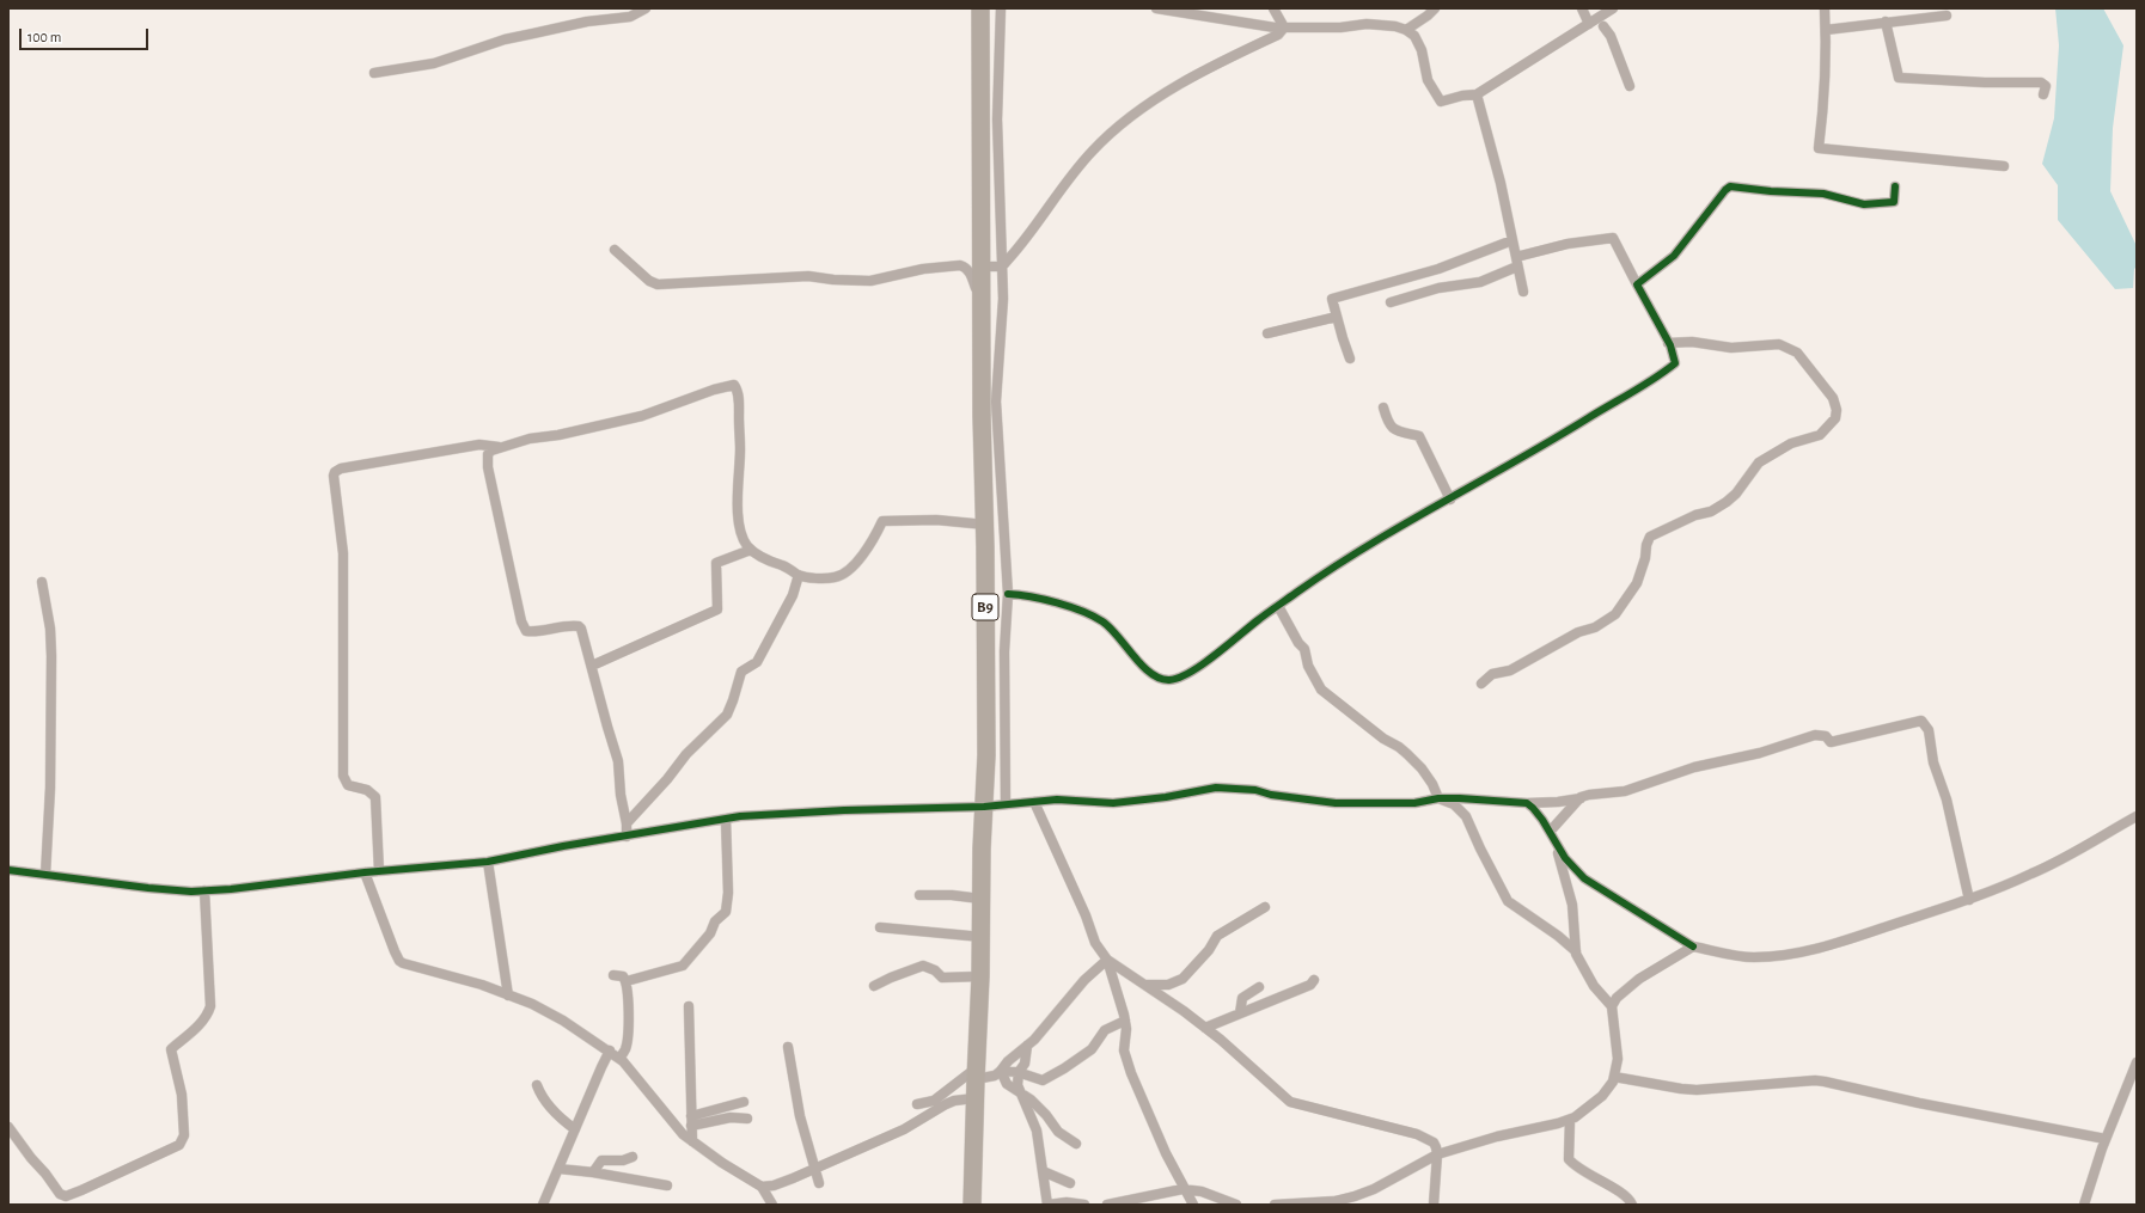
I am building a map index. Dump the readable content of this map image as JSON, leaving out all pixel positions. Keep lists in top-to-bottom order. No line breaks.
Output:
{"streets":{"highway":["B9"]},"scale_bar":"100 m"}
